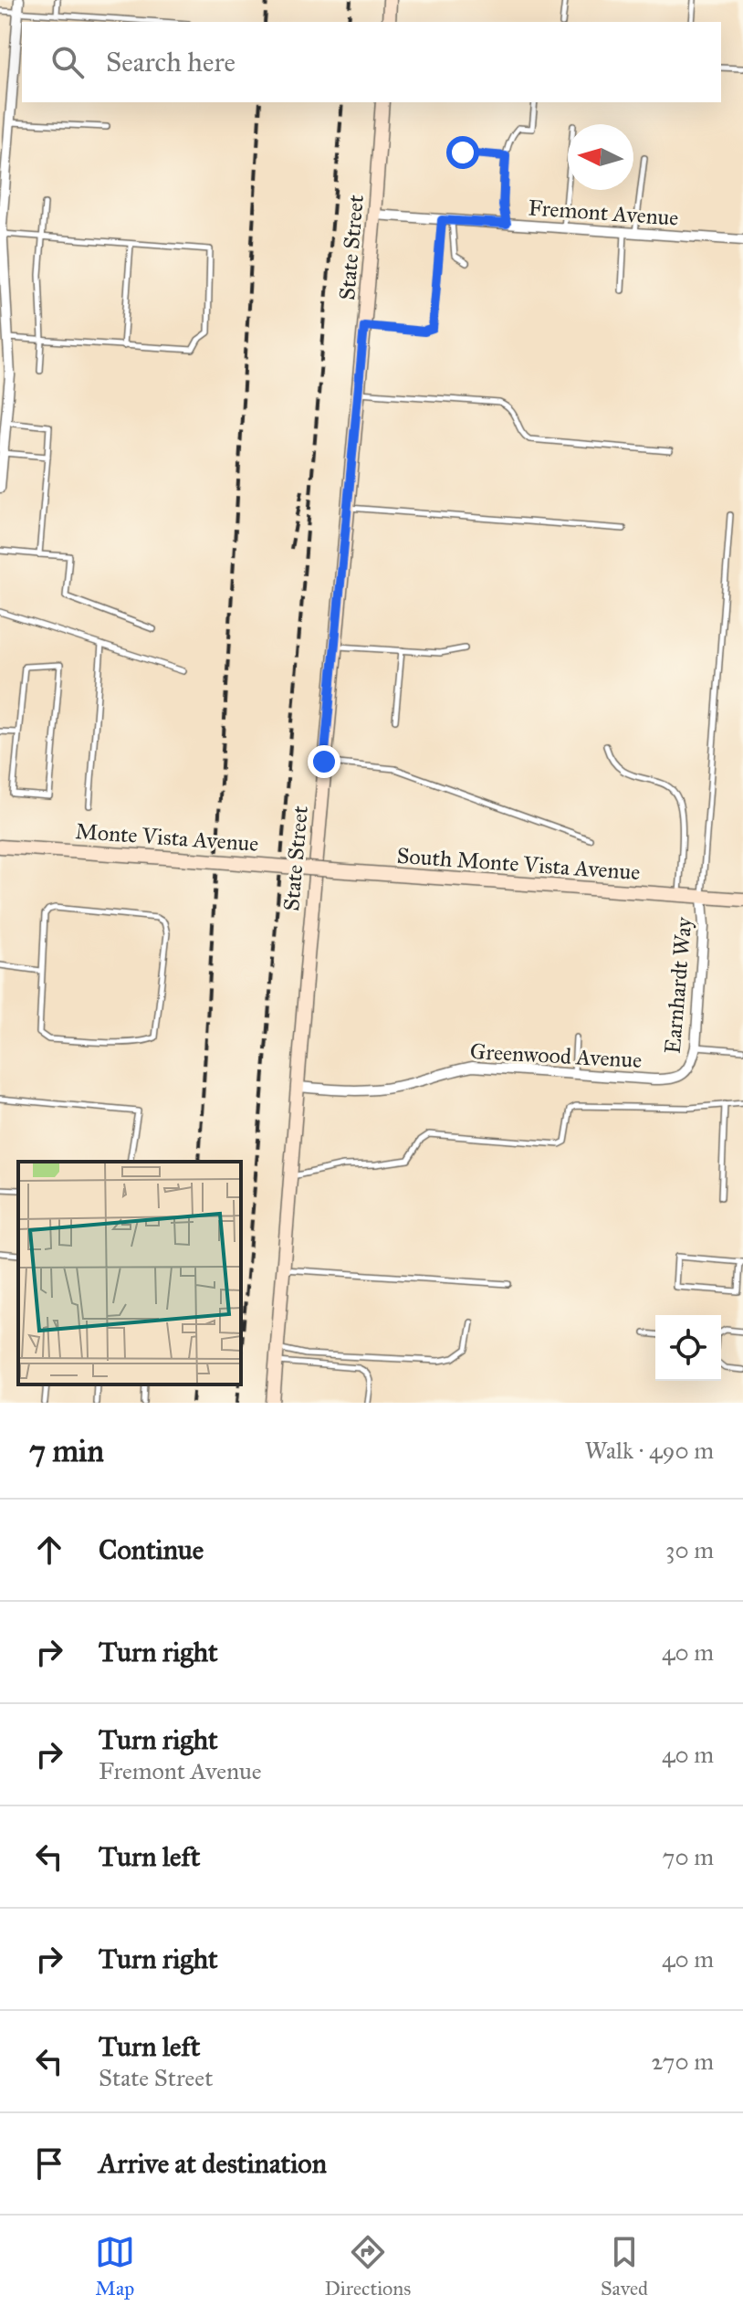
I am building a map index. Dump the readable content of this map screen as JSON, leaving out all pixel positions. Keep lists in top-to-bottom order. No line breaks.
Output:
{"streets":{"street":["Fremont Avenue","State Street","Monte Vista Avenue","South Monte Vista Avenue","Earnhardt Way","Greenwood Avenue"]},"crossings":[["Fremont Avenue","State Street"],["State Street","Greenwood Avenue"],["Monte Vista Avenue","South Monte Vista Avenue"],["South Monte Vista Avenue","Earnhardt Way"],["Earnhardt Way","Greenwood Avenue"]],"north":"left","page":{"search":"Search here","heading":["7 min","Walk · 490 m"],"list":[["Continue","30 m"],["Turn right","40 m"],["Turn right","Fremont Avenue","40 m"],["Turn left","70 m"],["Turn right","40 m"],["Turn left","State Street","270 m"],"Arrive at destination"],"nav":["Map","Directions","Saved"]}}
